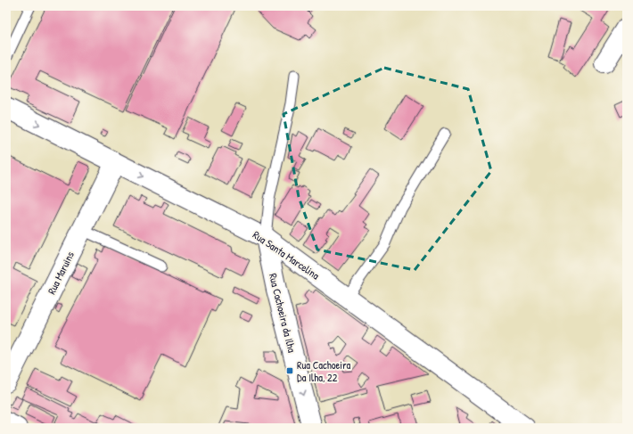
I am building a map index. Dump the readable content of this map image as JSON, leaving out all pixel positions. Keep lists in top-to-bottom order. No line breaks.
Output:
{"streets":{"street":["Rua Santa Marcelina","Rua Maruins","Rua Cachoeira da Ilha"]},"crossings":[["Rua Santa Marcelina","Rua Maruins"],["Rua Santa Marcelina","Rua Cachoeira da Ilha"]],"one_way":["Rua Santa Marcelina","Rua Cachoeira da Ilha"],"places":{"transit":["Rua Cachoeira Da Ilha, 22"]}}
